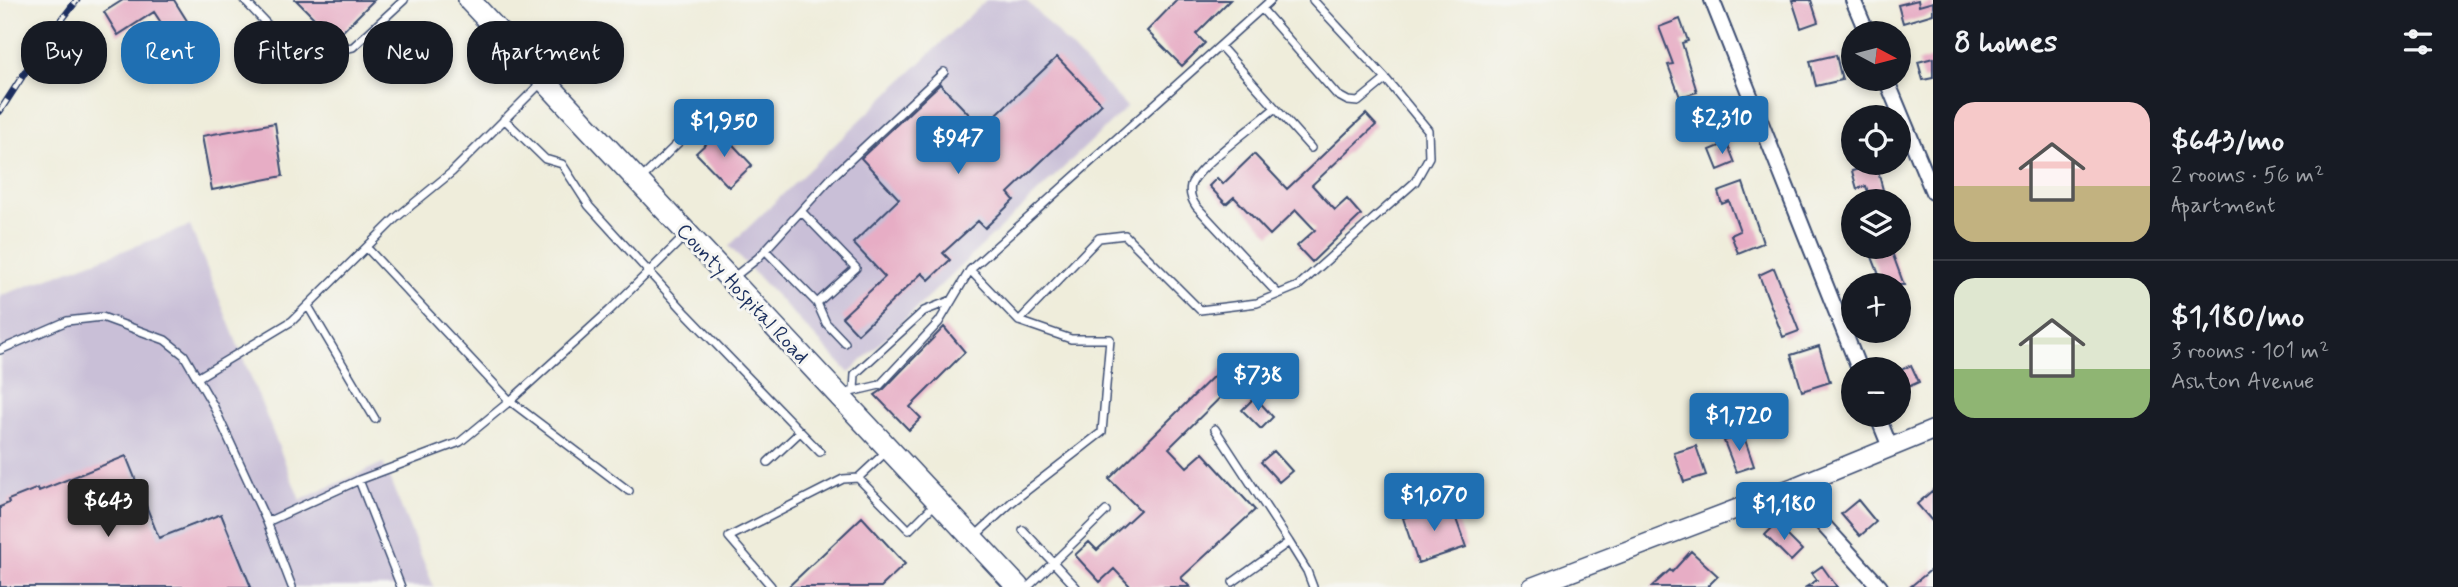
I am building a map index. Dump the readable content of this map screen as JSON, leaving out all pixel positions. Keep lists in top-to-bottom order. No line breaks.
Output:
{"streets":{"main road":["County Hospital Road"]},"north":"right","page":{"heading":"8 homes","map_buttons":["+","−"],"chip":["Buy","Rent","Filters","New","Apartment"],"list":[{"name":"$643/mo","note":"2 rooms · 56 m² · Apartment"},{"name":"$1,180/mo","note":"3 rooms · 101 m² · Ashton Avenue"}],"price":["$2,310","$1,950","$947","$738","$1,720","$1,070","$643","$1,180"]}}
